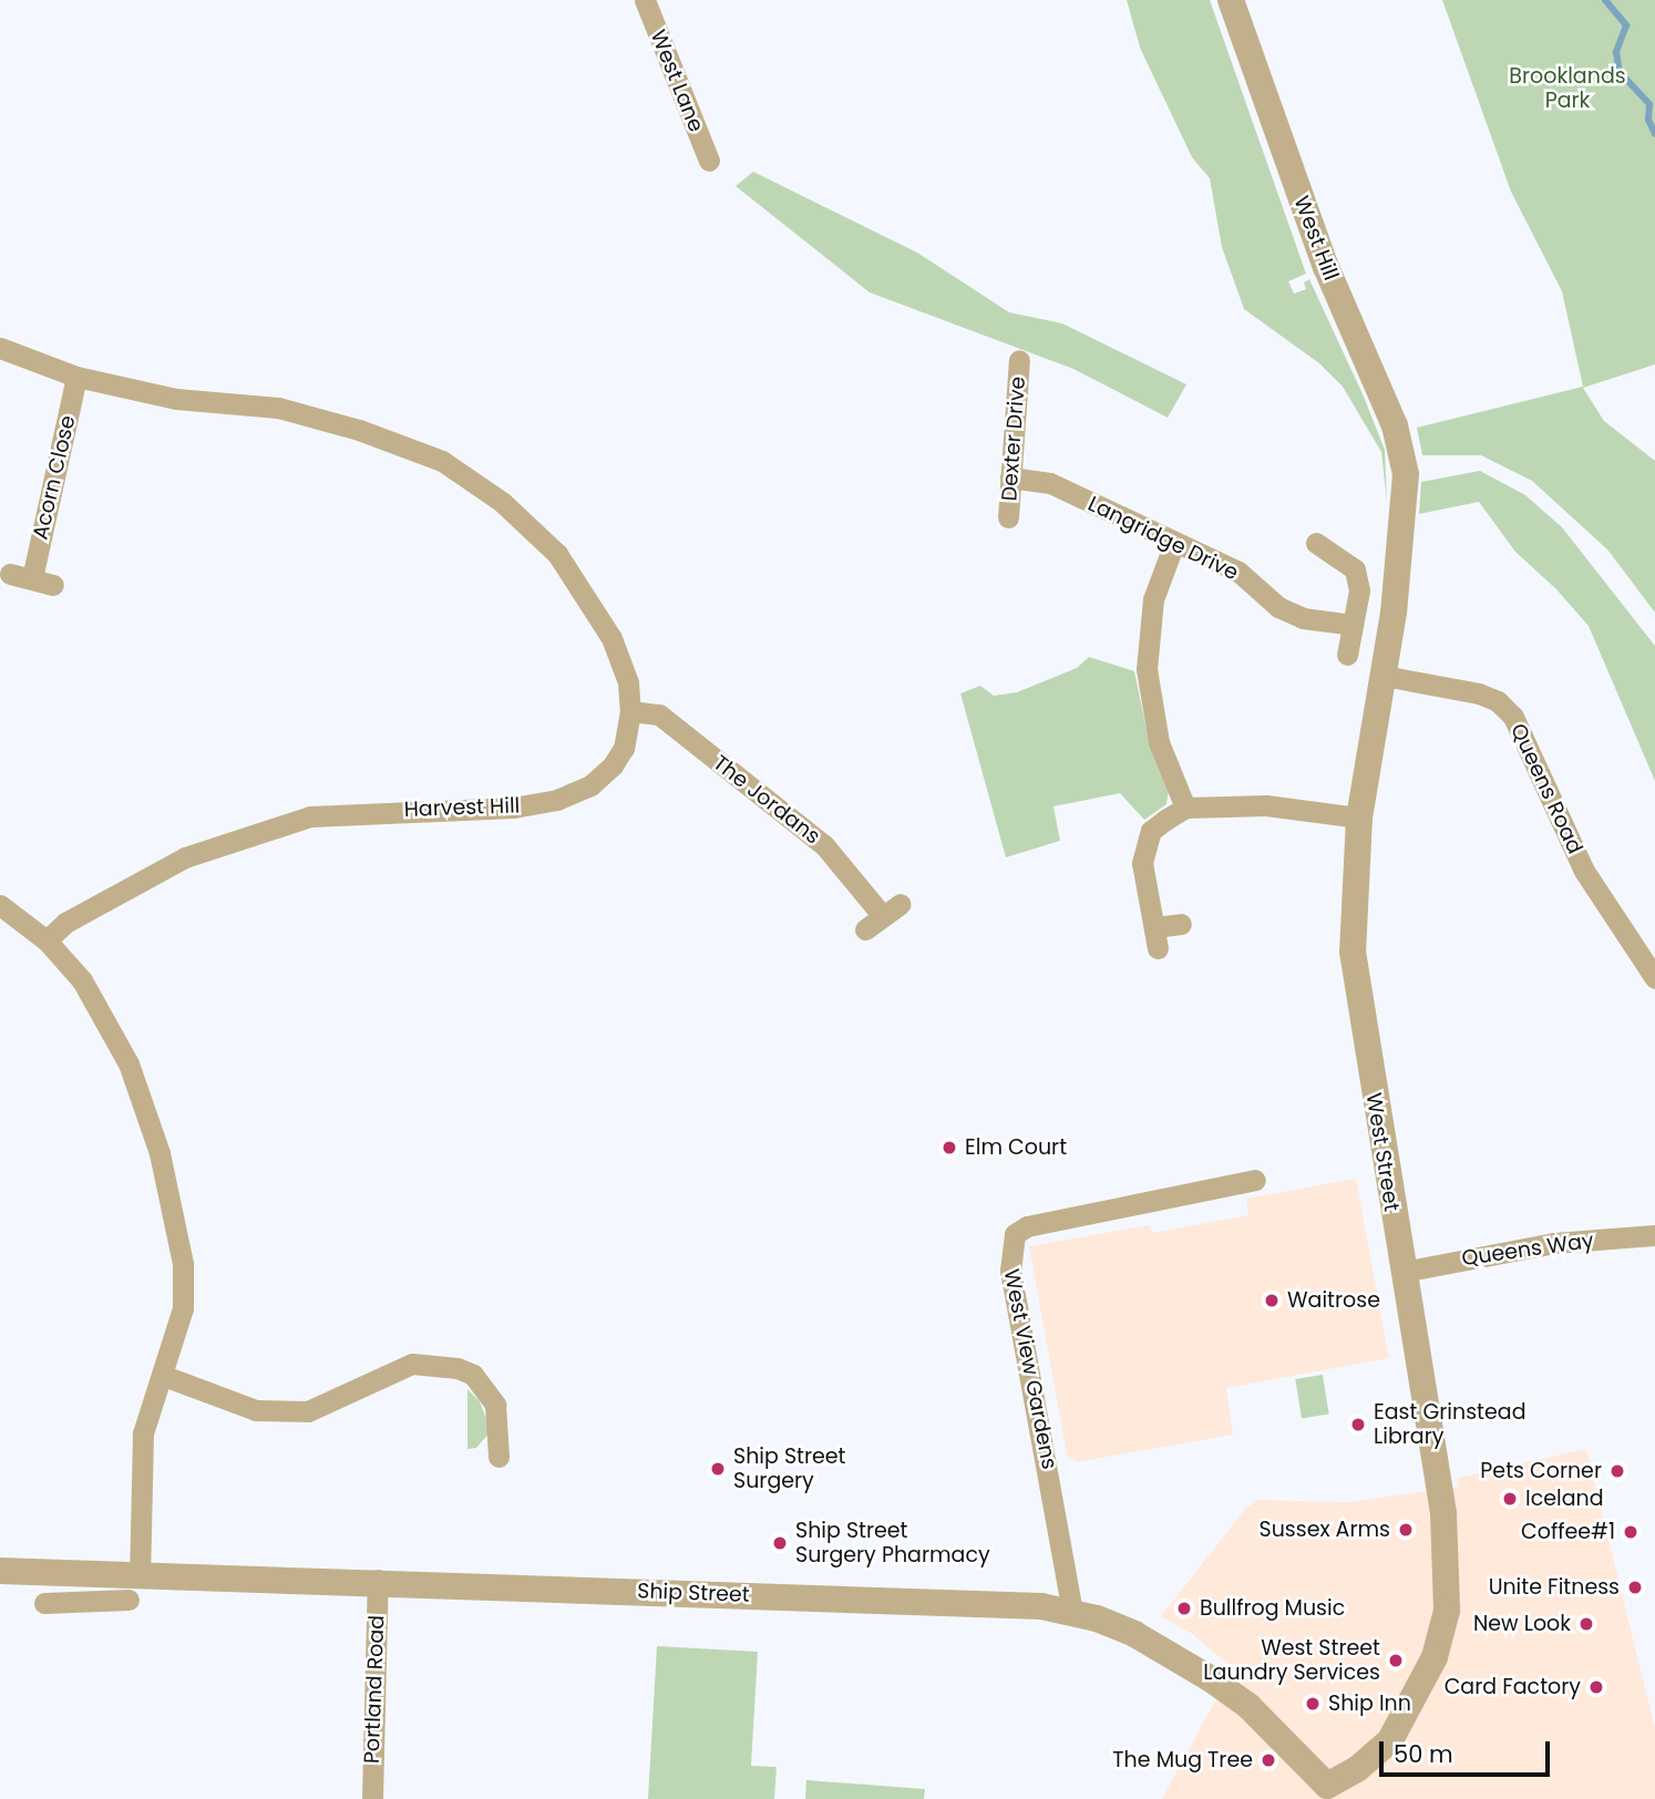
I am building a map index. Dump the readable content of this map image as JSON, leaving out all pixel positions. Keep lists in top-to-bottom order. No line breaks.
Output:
{"streets":{"street":["West Lane","West Hill","Dexter Drive","Acorn Close","Langridge Drive","Queens Road","The Jordans","Harvest Hill","West Street","Queens Way","West View Gardens","Ship Street","Portland Road"]},"crossings":[["West Hill","West Street"],["Dexter Drive","Langridge Drive"],["Acorn Close","Harvest Hill"],["Queens Road","West Street"],["The Jordans","Harvest Hill"],["West Street","Queens Way"],["West Street","Ship Street"],["West View Gardens","Ship Street"],["Ship Street","Portland Road"]],"parks":["Brooklands Park"],"places":["Elm Court","Waitrose","East Grinstead Library","Ship Street Surgery","Pets Corner","Iceland","Sussex Arms","Coffee#1","Ship Street Surgery Pharmacy","Unite Fitness","Bullfrog Music","New Look","West Street Laundry Services","Card Factory","Ship Inn","The Mug Tree"],"scale_bar":"50 m"}
